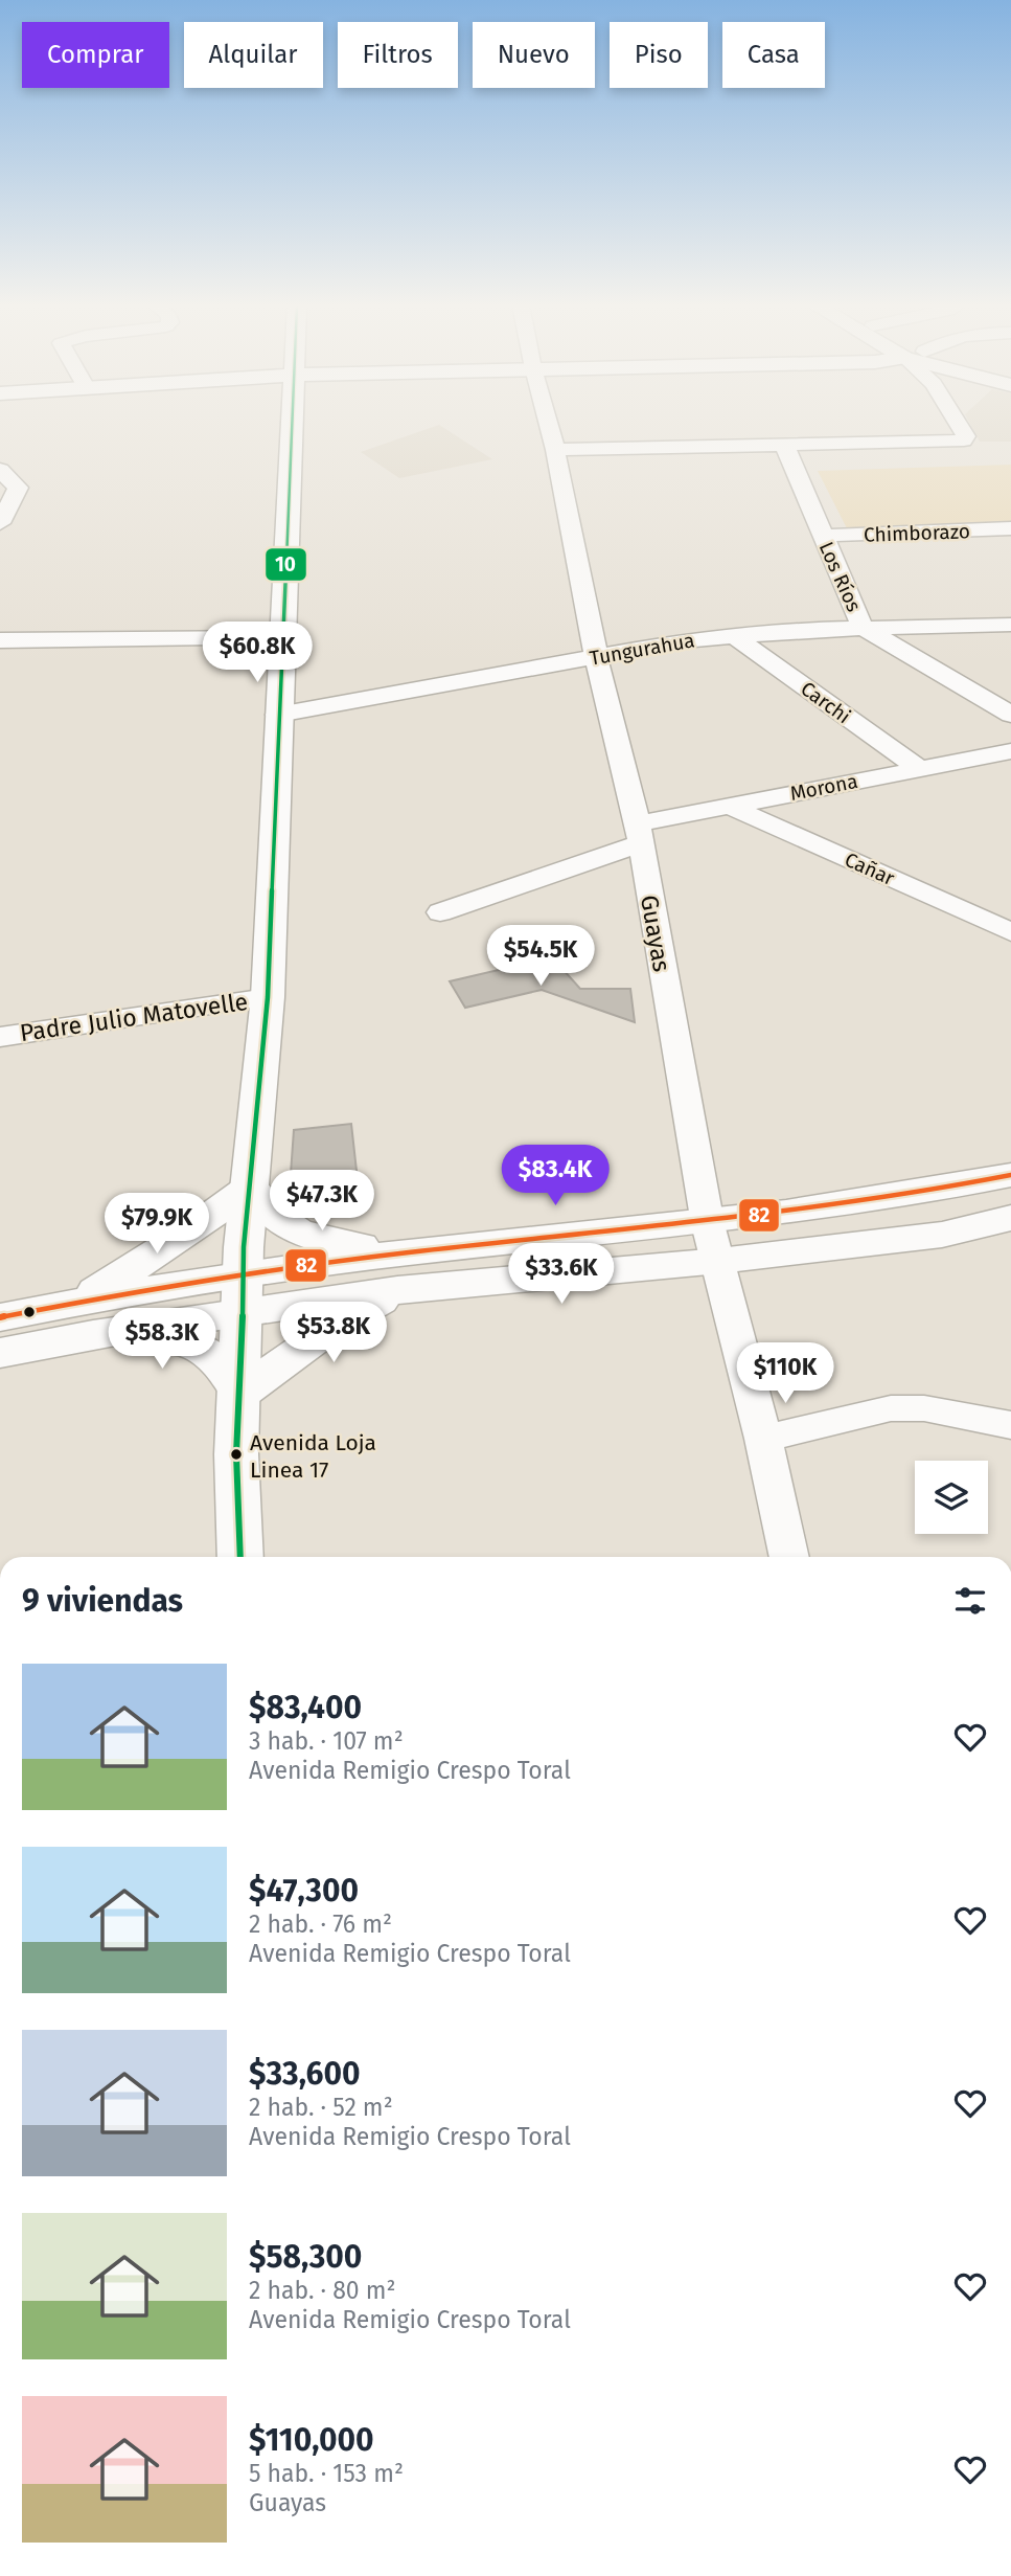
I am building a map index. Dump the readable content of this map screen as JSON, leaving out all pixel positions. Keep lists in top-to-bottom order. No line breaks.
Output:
{"streets":{"street":["Chimborazo","Los Ríos","Tungurahua","Carchi","Morona","Cañar","Guayas","Padre Julio Matovelle"]},"crossings":[["Chimborazo","Los Ríos"],["Los Ríos","Tungurahua"],["Tungurahua","Carchi"],["Tungurahua","Guayas"],["Carchi","Morona"],["Morona","Cañar"],["Morona","Guayas"]],"places":["Avenida Loja Linea 17"],"lines":["transit line 10","transit line 82"],"page":{"chip":["Comprar","Alquilar","Filtros","Nuevo","Piso","Casa"],"price":["$60.8K","$54.5K","$83.4K","$47.3K","$79.9K","$33.6K","$53.8K","$58.3K","$110K"],"heading":"9 viviendas","list":[{"name":"$83,400","note":"3 hab. · 107 m² · Avenida Remigio Crespo Toral"},{"name":"$47,300","note":"2 hab. · 76 m² · Avenida Remigio Crespo Toral"},{"name":"$33,600","note":"2 hab. · 52 m² · Avenida Remigio Crespo Toral"},{"name":"$58,300","note":"2 hab. · 80 m² · Avenida Remigio Crespo Toral"},{"name":"$110,000","note":"5 hab. · 153 m² · Guayas"}]}}
